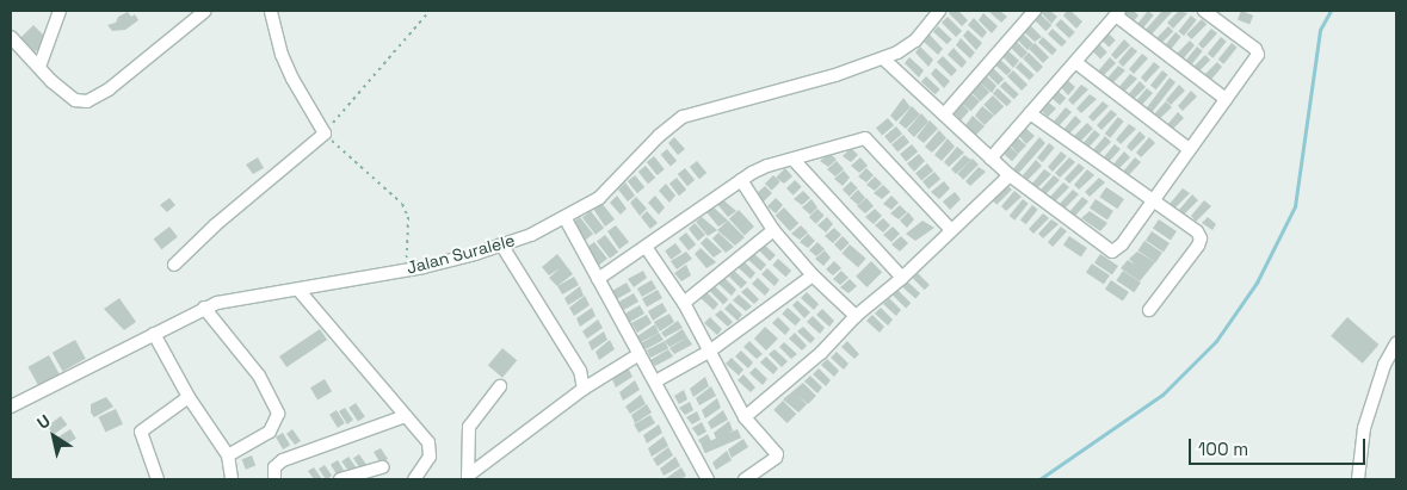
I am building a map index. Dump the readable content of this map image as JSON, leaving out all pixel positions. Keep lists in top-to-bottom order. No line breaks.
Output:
{"streets":{"street":["Jalan Suralele"]},"scale_bar":"100 m","north":"top left"}
